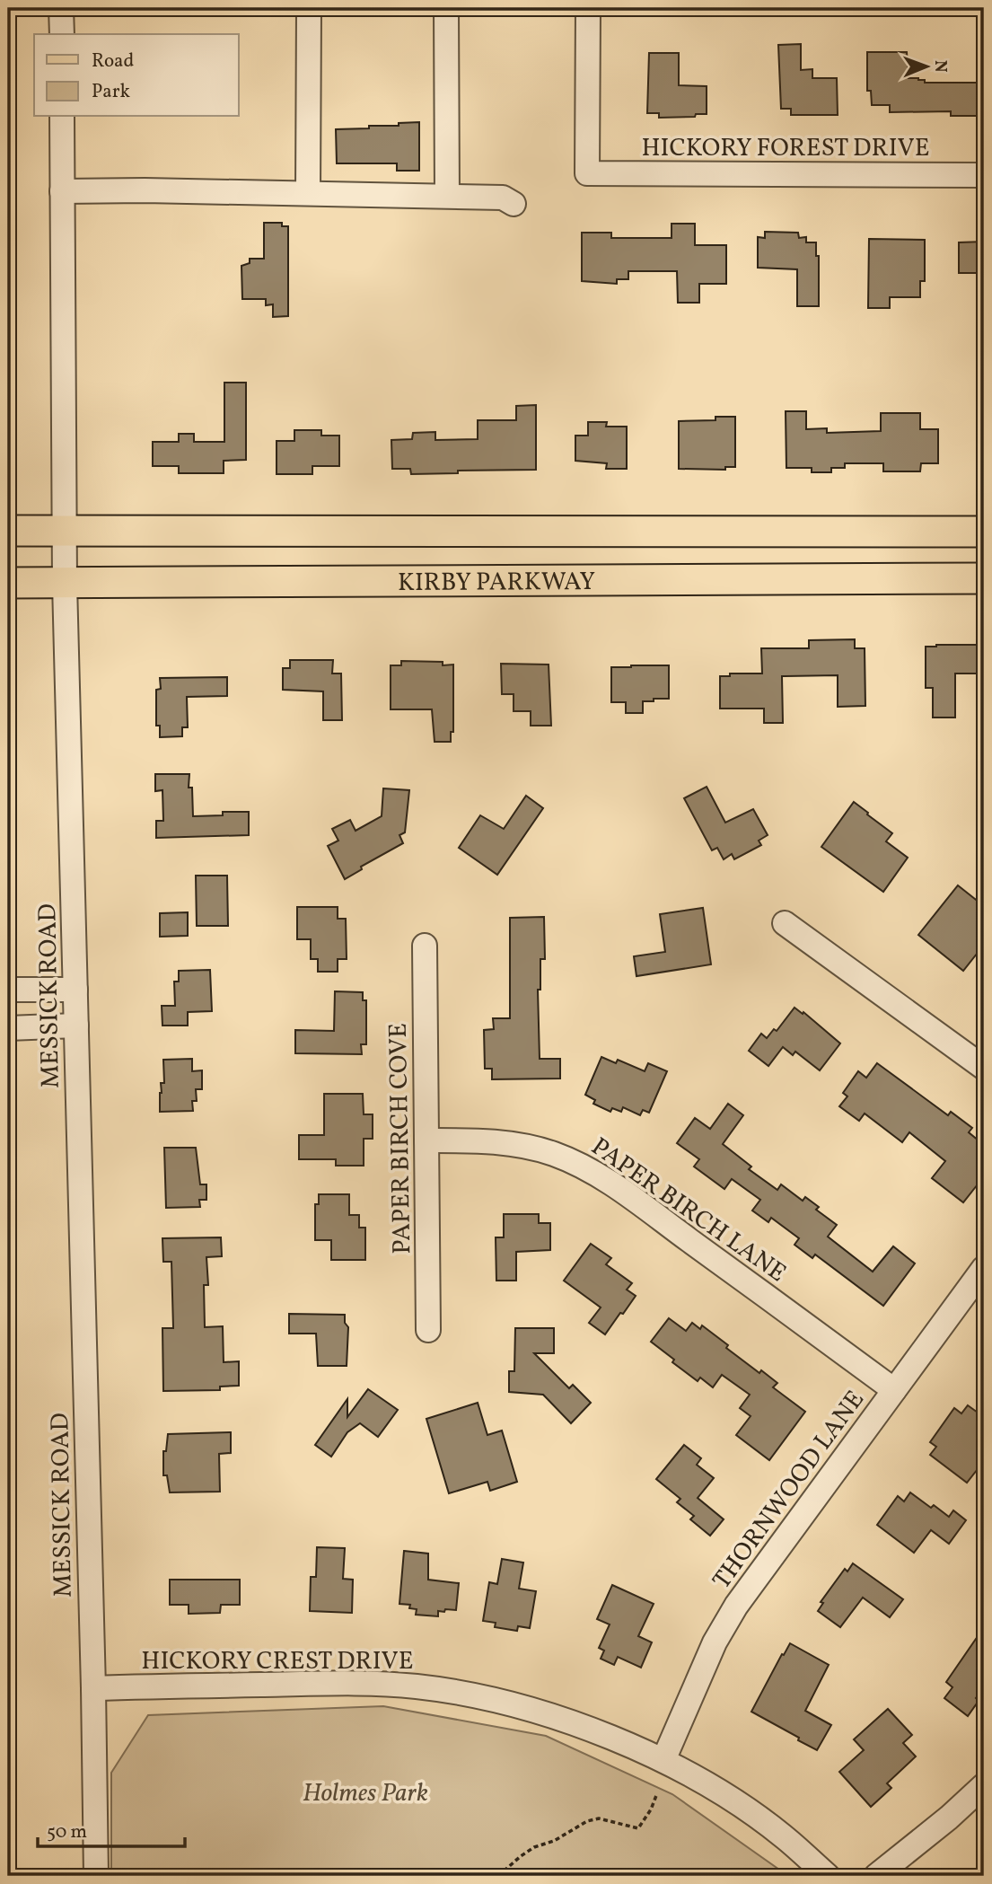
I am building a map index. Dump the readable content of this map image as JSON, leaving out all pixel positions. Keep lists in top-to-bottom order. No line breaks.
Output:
{"streets":{"main road":["KIRBY PARKWAY"],"street":["HICKORY FOREST DRIVE","MESSICK ROAD","PAPER BIRCH COVE","PAPER BIRCH LANE","THORNWOOD LANE","HICKORY CREST DRIVE"]},"crossings":[["KIRBY PARKWAY","MESSICK ROAD"],["MESSICK ROAD","HICKORY CREST DRIVE"],["PAPER BIRCH COVE","PAPER BIRCH LANE"],["PAPER BIRCH LANE","THORNWOOD LANE"],["THORNWOOD LANE","HICKORY CREST DRIVE"]],"parks":["Holmes Park"],"legend":["Road","Park"],"scale_bar":"50 m","north":"right"}
